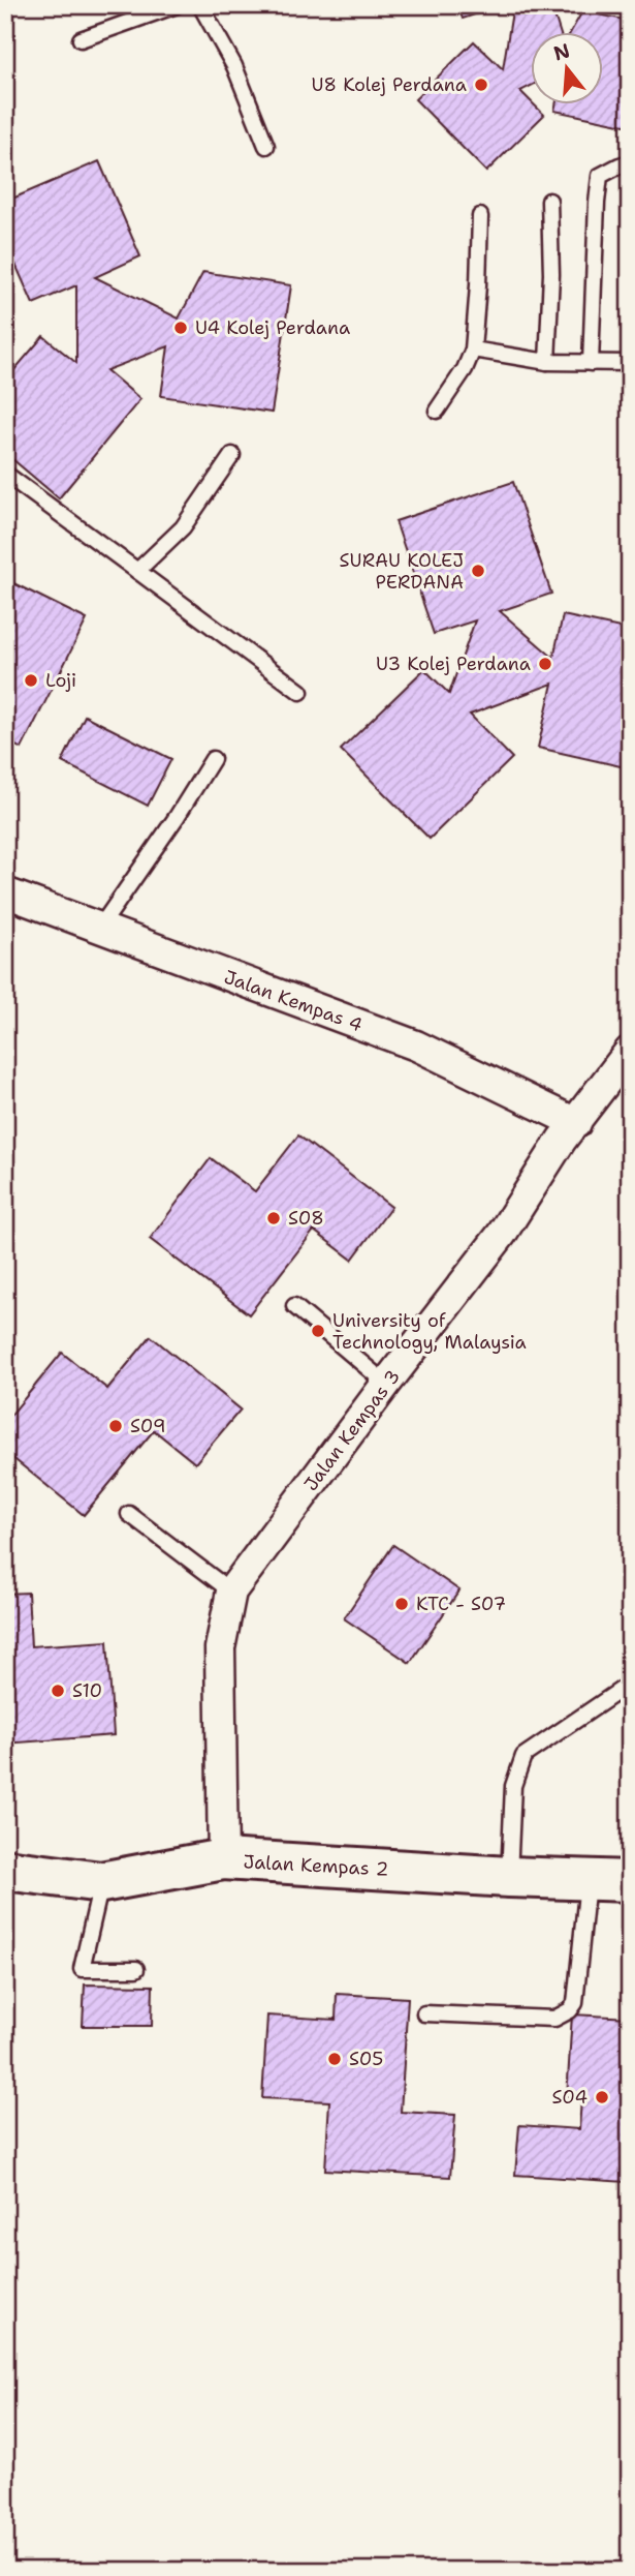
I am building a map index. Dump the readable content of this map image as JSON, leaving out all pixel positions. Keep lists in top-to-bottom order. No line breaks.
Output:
{"streets":{"street":["Jalan Kempas 4","Jalan Kempas 3","Jalan Kempas 2"]},"crossings":[["Jalan Kempas 4","Jalan Kempas 3"],["Jalan Kempas 3","Jalan Kempas 2"]],"places":["U8 Kolej Perdana","U4 Kolej Perdana","SURAU KOLEJ PERDANA","U3 Kolej Perdana","Loji","S08","University of Technology, Malaysia","S09","KTC - S07","S10","S05","S04"],"north":"top"}
